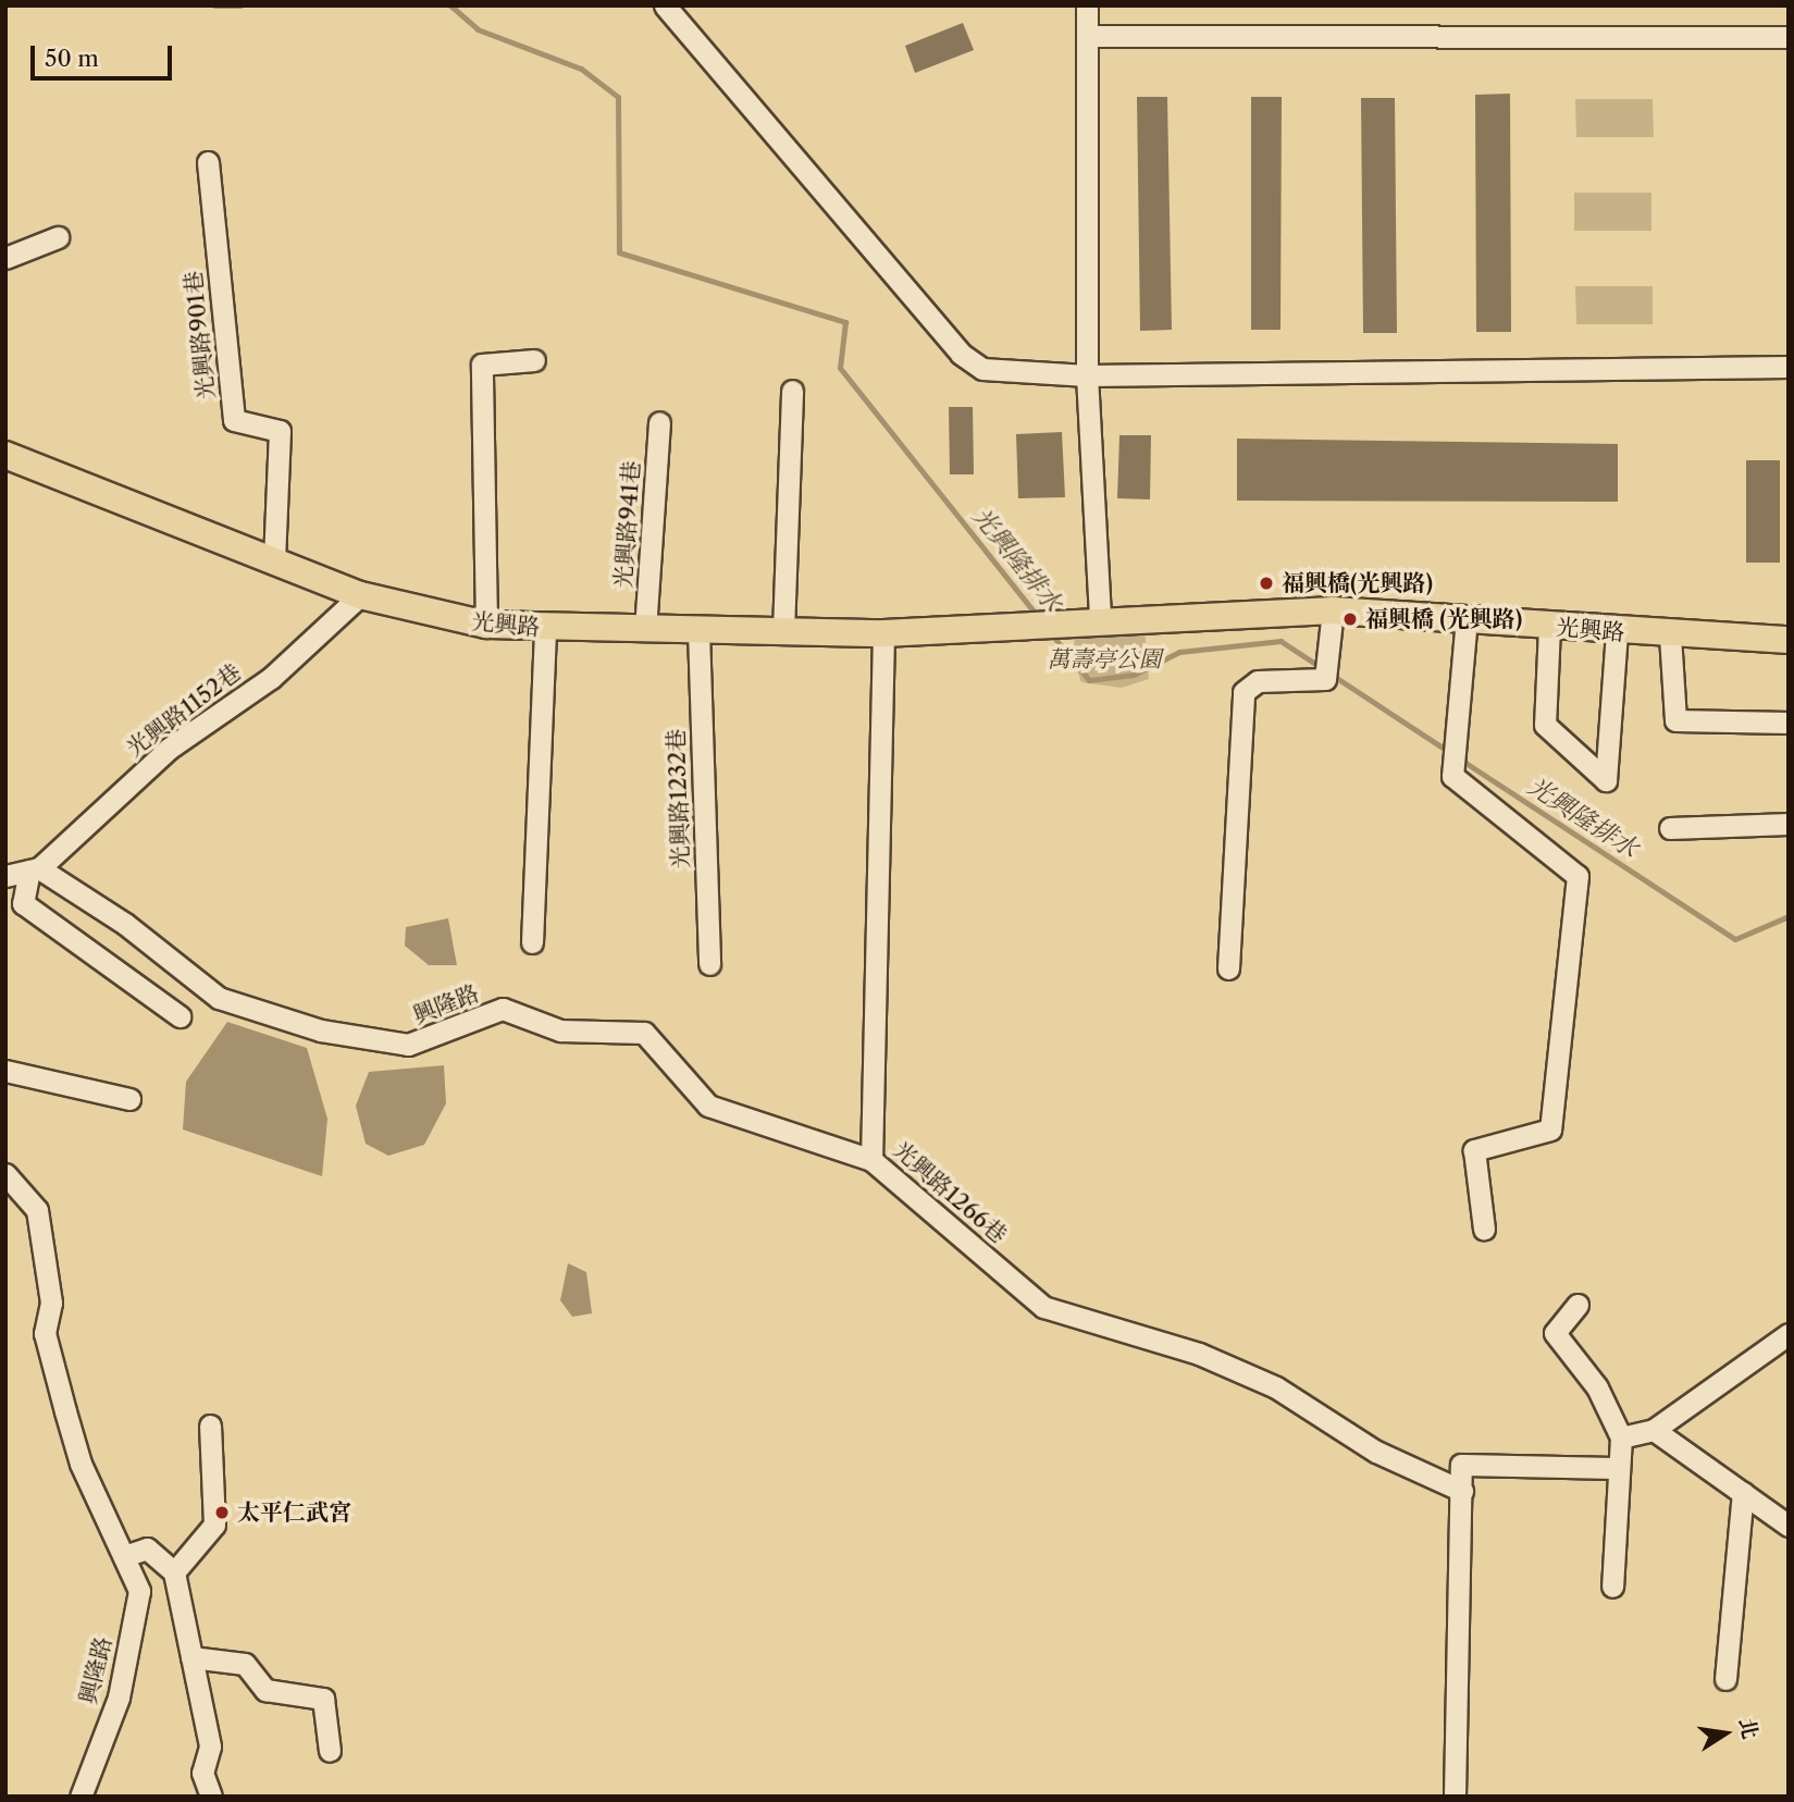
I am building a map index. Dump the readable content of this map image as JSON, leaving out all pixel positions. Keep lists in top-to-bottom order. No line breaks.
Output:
{"streets":{"main road":["光興路"],"lane":["光興路901巷","光興路941巷","光興路1152巷","光興路1232巷","興隆路","光興路1266巷"]},"crossings":[["光興路901巷","光興路"],["光興路941巷","光興路"],["光興路","光興路1152巷"],["光興路","光興路1232巷"],["光興路","光興路1266巷"],["光興路1152巷","興隆路"],["興隆路","光興路1266巷"]],"water":["光興隆排水"],"parks":["萬壽亭公園"],"places":["福興橋(光興路)","福興橋 (光興路)","太平仁武宮"],"scale_bar":"50 m","north":"right"}
